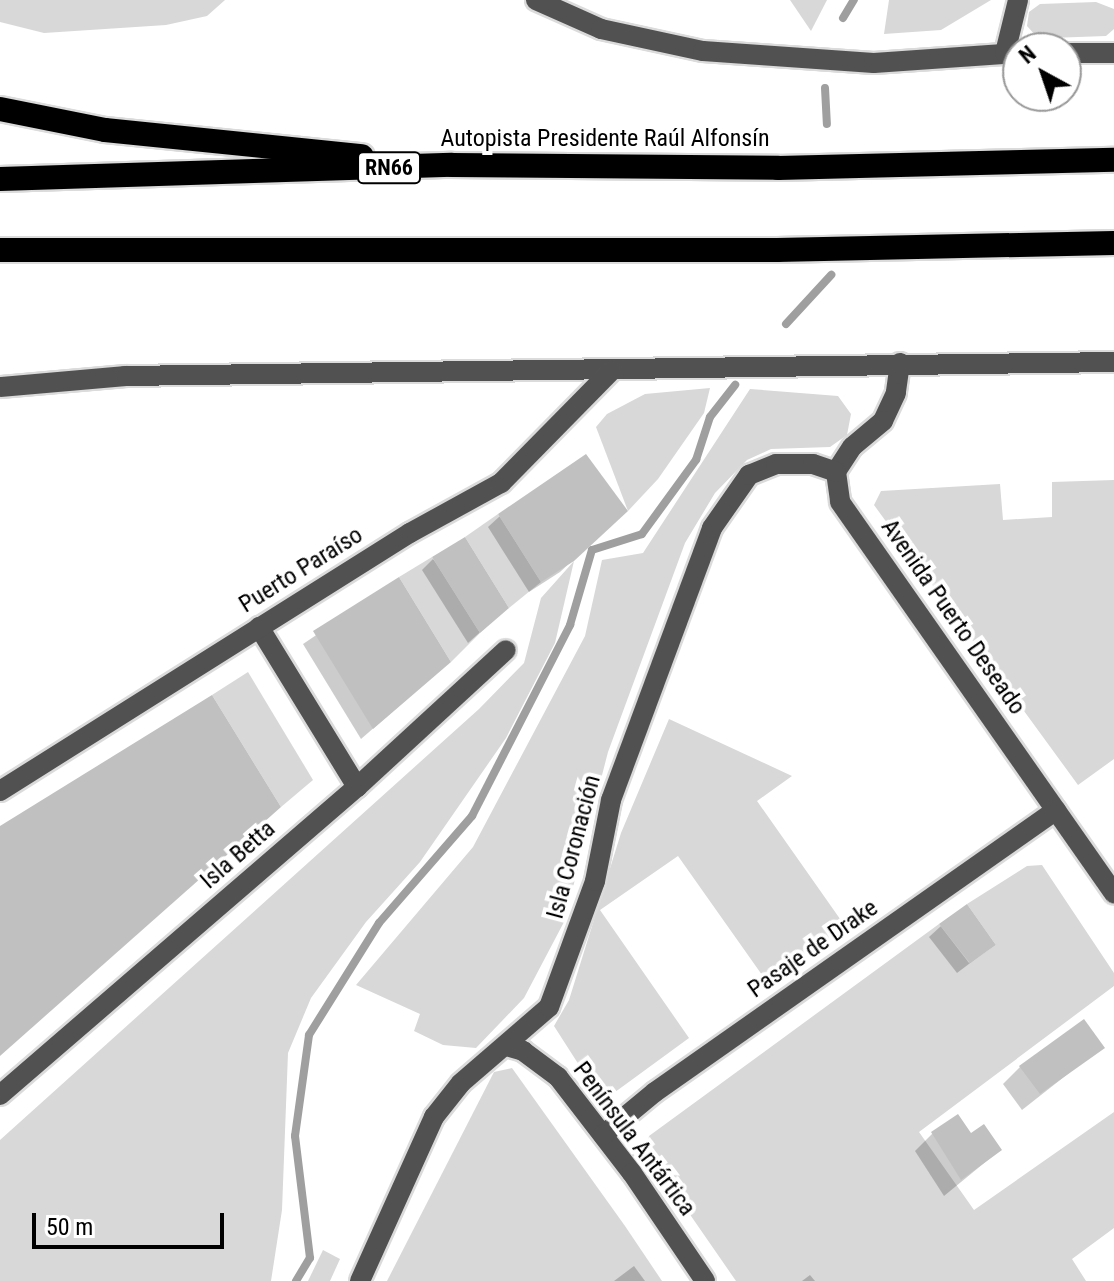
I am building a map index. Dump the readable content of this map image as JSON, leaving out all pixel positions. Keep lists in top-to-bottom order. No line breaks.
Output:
{"streets":{"highway":["Autopista Presidente Raúl Alfonsín","RN66"],"street":["Puerto Paraíso","Avenida Puerto Deseado","Isla Coronación","Isla Betta","Pasaje de Drake","Península Antártica"]},"crossings":[["Avenida Puerto Deseado","Isla Coronación"],["Avenida Puerto Deseado","Pasaje de Drake"],["Isla Coronación","Península Antártica"],["Pasaje de Drake","Península Antártica"]],"scale_bar":"50 m","north":"top left"}
